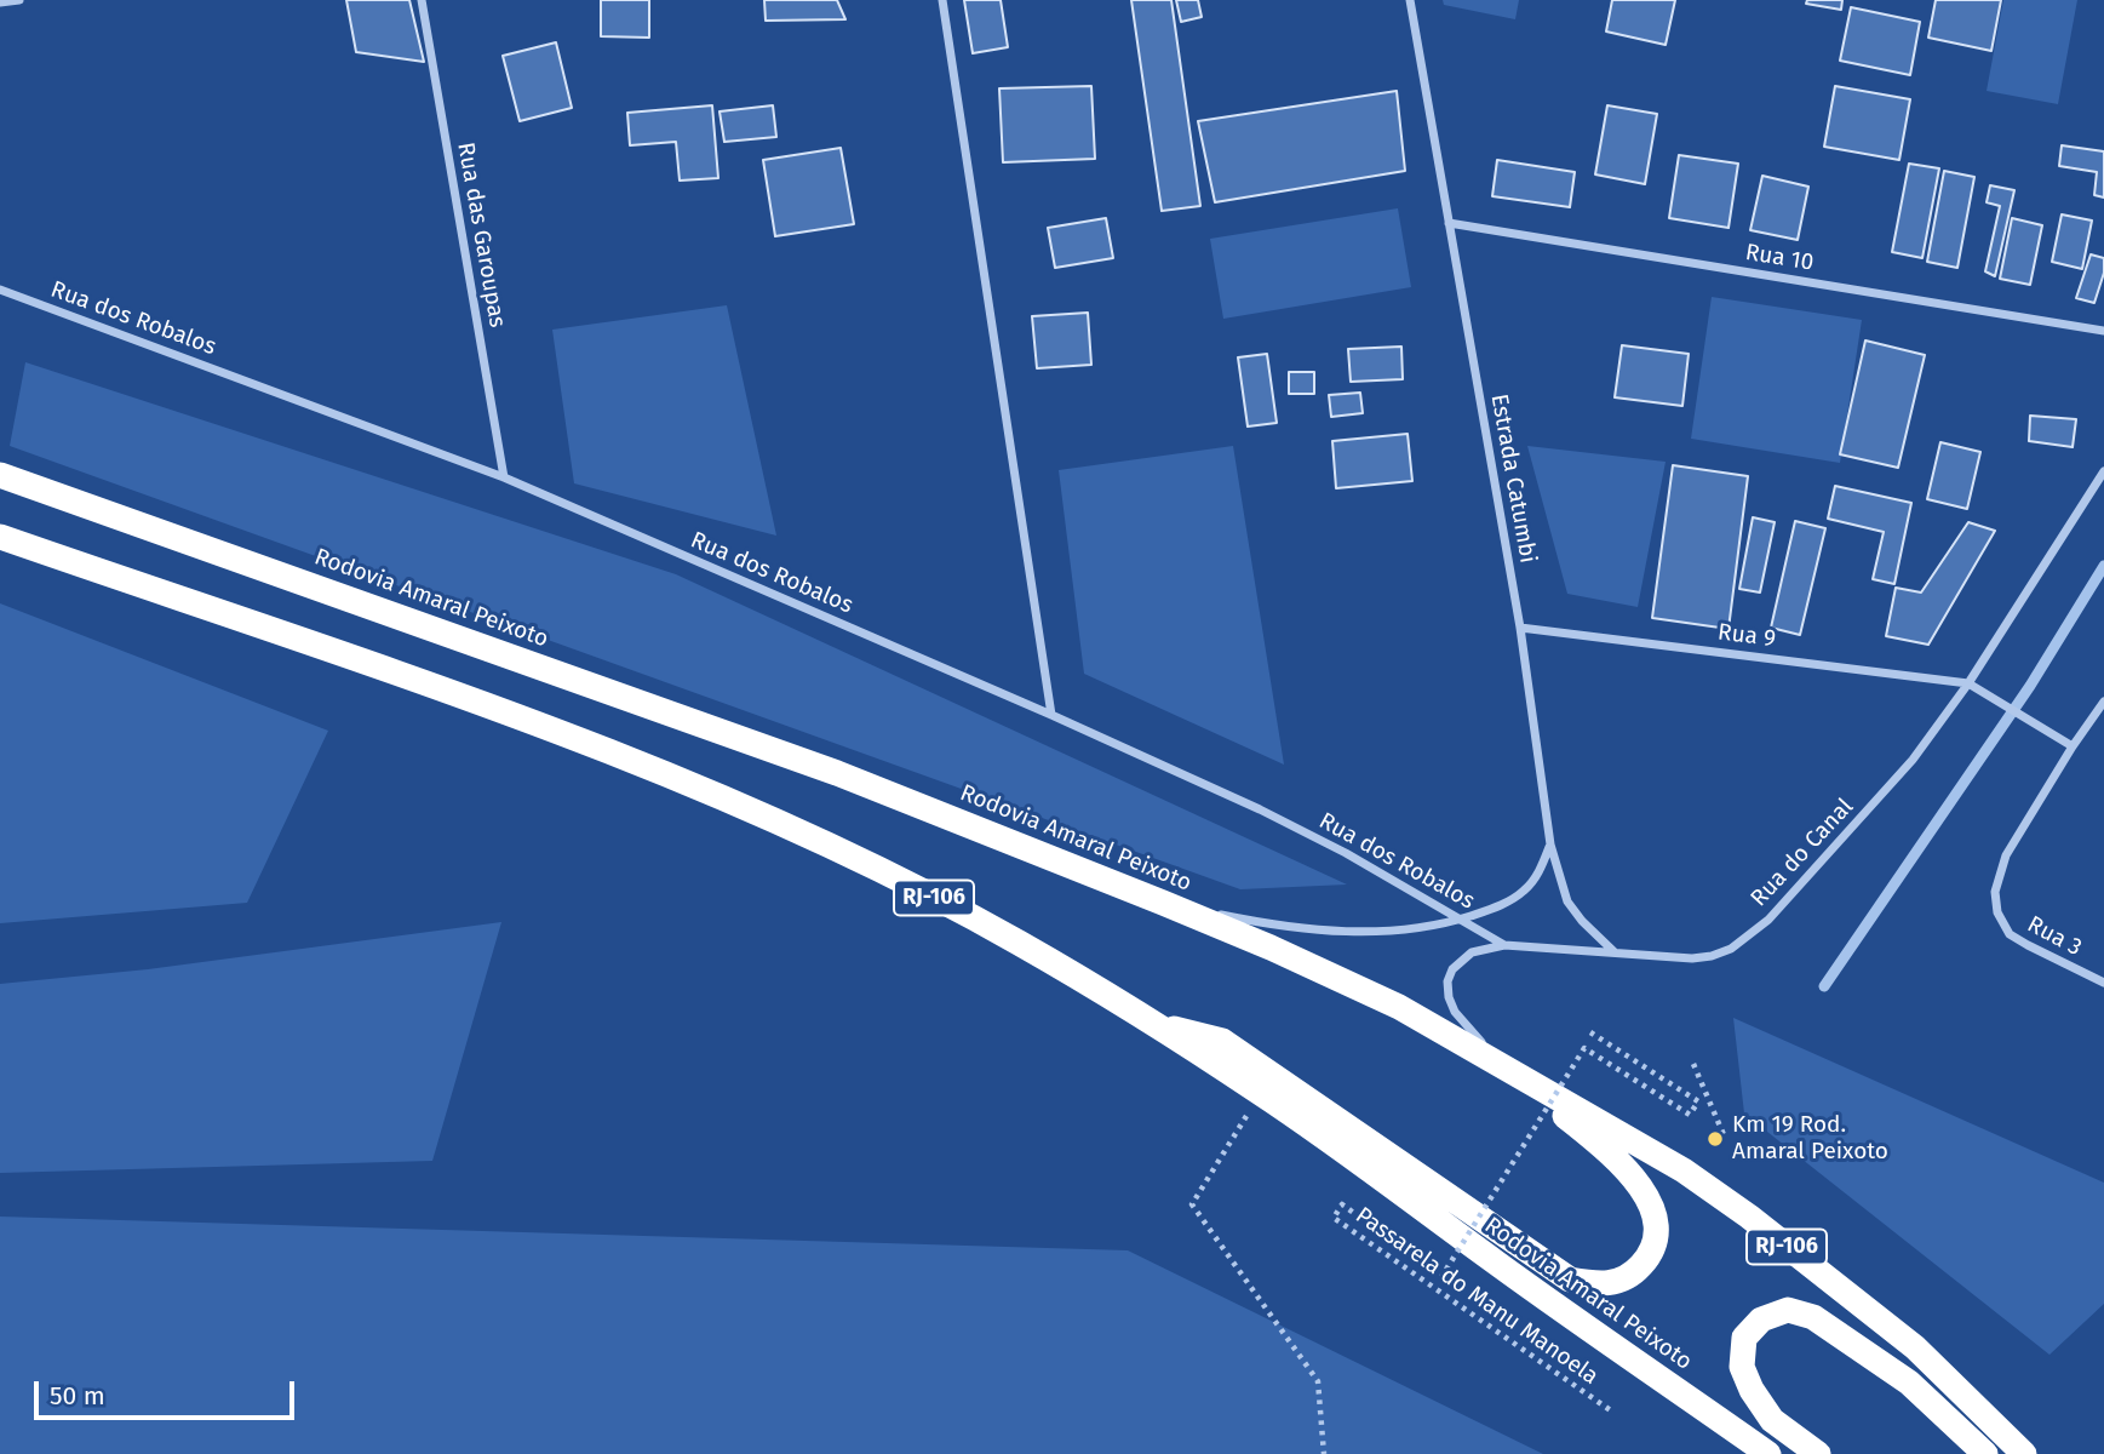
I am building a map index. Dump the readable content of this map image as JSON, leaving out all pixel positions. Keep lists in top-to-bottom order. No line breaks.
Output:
{"streets":{"highway":["Rodovia Amaral Peixoto","RJ-106"],"street":["Rua das Garoupas","Rua 10","Rua dos Robalos","Estrada Catumbi","Rua 9","Rua do Canal","Rua 3"],"path":["Passarela do Manu Manoela"]},"crossings":[["Rua das Garoupas","Rua dos Robalos"],["Rua 10","Estrada Catumbi"],["Rua dos Robalos","Rua do Canal"],["Estrada Catumbi","Rua 9"],["Rua 9","Rua do Canal"]],"places":["Km 19 Rod. Amaral Peixoto"],"scale_bar":"50 m"}
